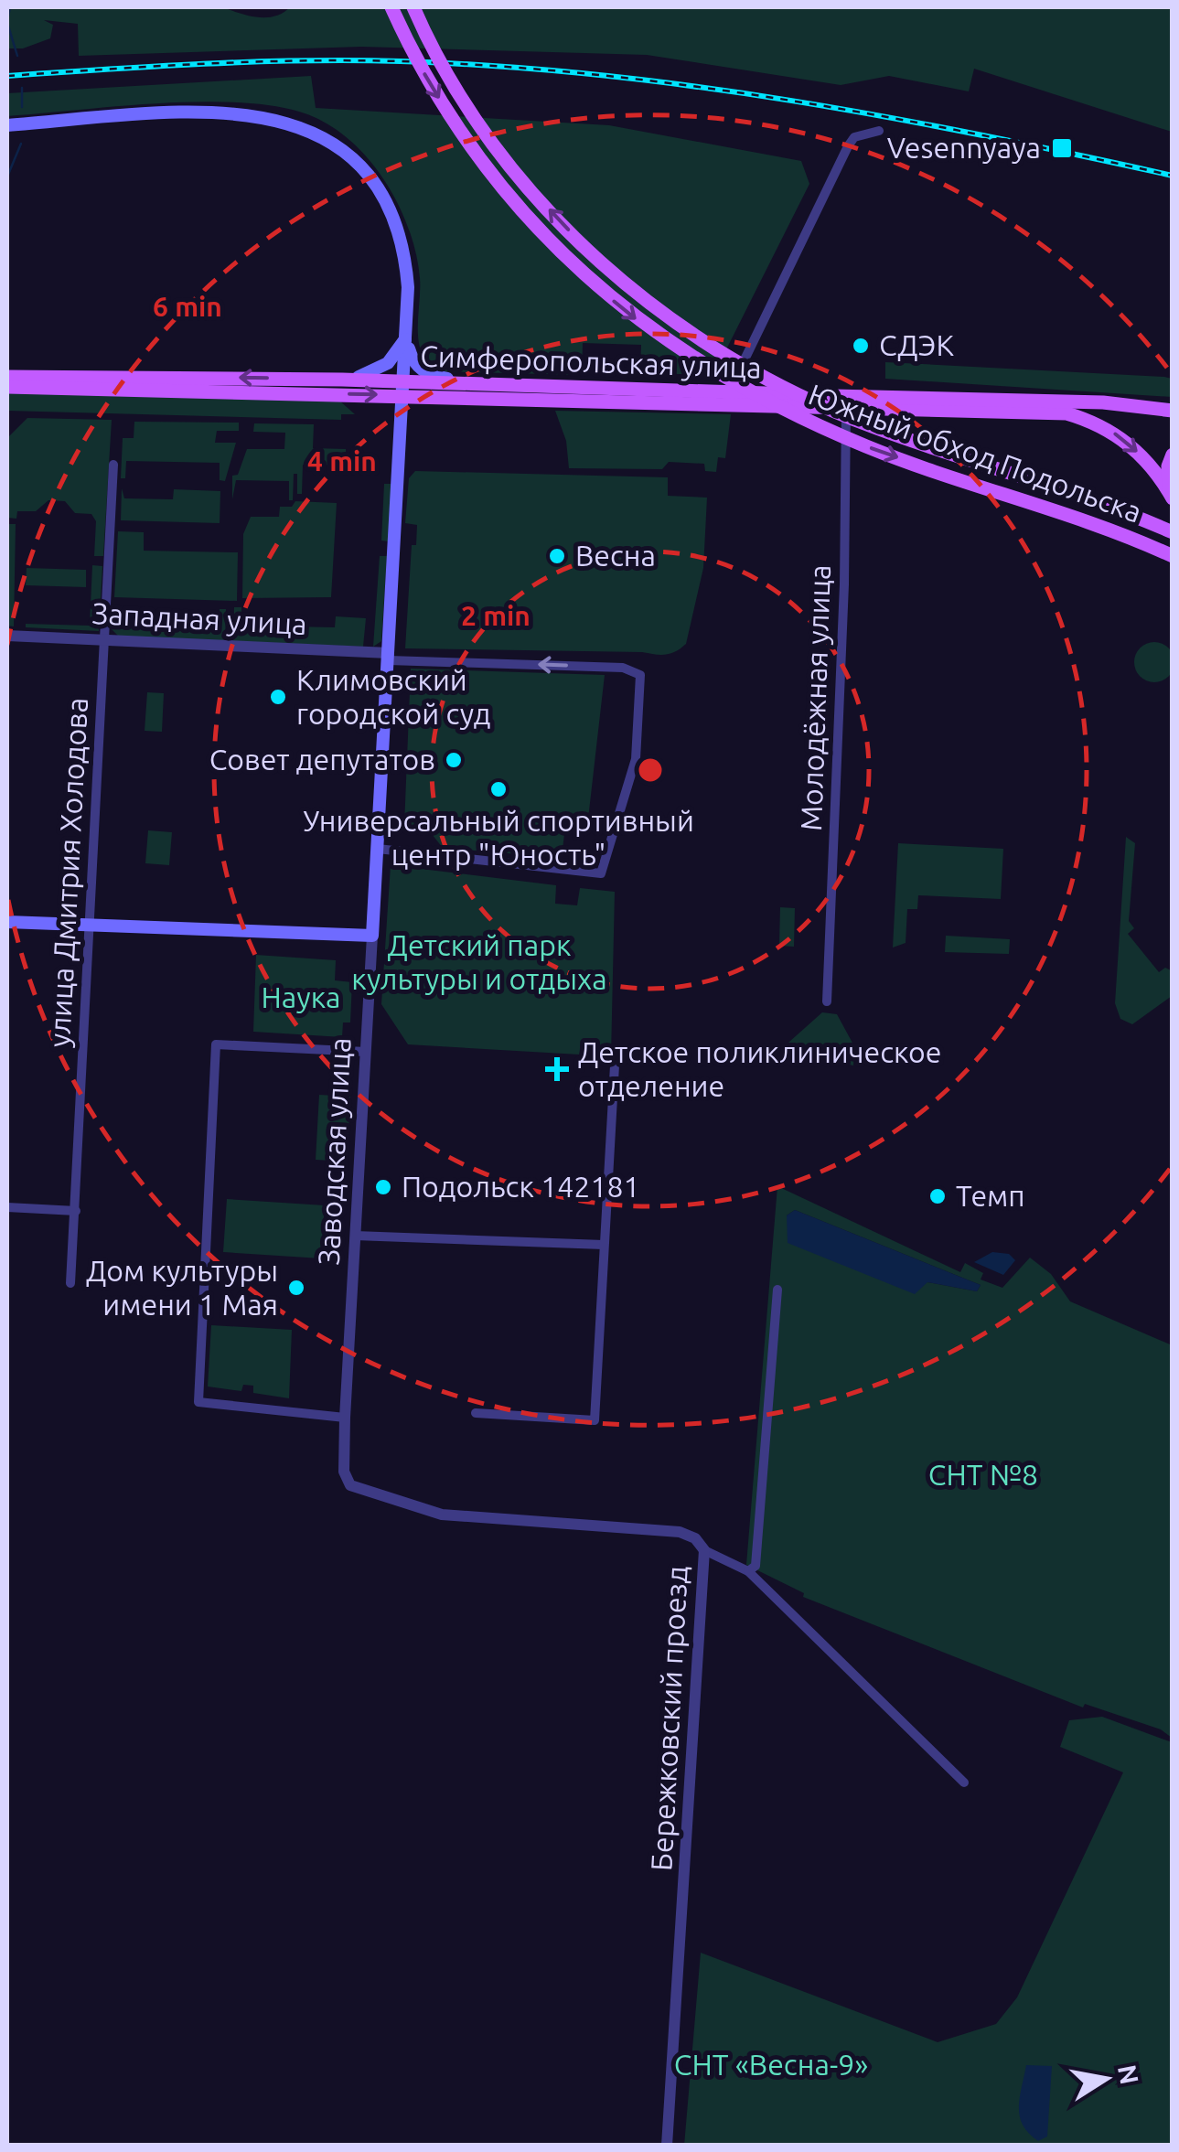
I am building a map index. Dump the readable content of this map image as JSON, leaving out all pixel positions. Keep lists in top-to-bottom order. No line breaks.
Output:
{"streets":{"main road":["Симферопольская улица","Южный обход Подольска","Заводская улица"],"street":["Западная улица","Молодёжная улица","улица Дмитрия Холодова","Бережковский проезд"]},"crossings":[["Симферопольская улица","Молодёжная улица"],["Симферопольская улица","Заводская улица"],["Западная улица","улица Дмитрия Холодова"],["Западная улица","Заводская улица"],["Заводская улица","Бережковский проезд"]],"parks":["Детский парк культуры и отдыха","Наука","СНТ №8","СНТ «Весна-9»"],"places":{"transit":["Vesennyaya"],"other":["СДЭК","Весна","Климовский городской суд","Совет депутатов","Универсальный спортивный центр \"Юность\"","Подольск 142181","Темп","Дом культуры имени 1 Мая"],"health":["Детское поликлиническое отделение"]},"north":"right","rings":["6 min","4 min","2 min"]}
